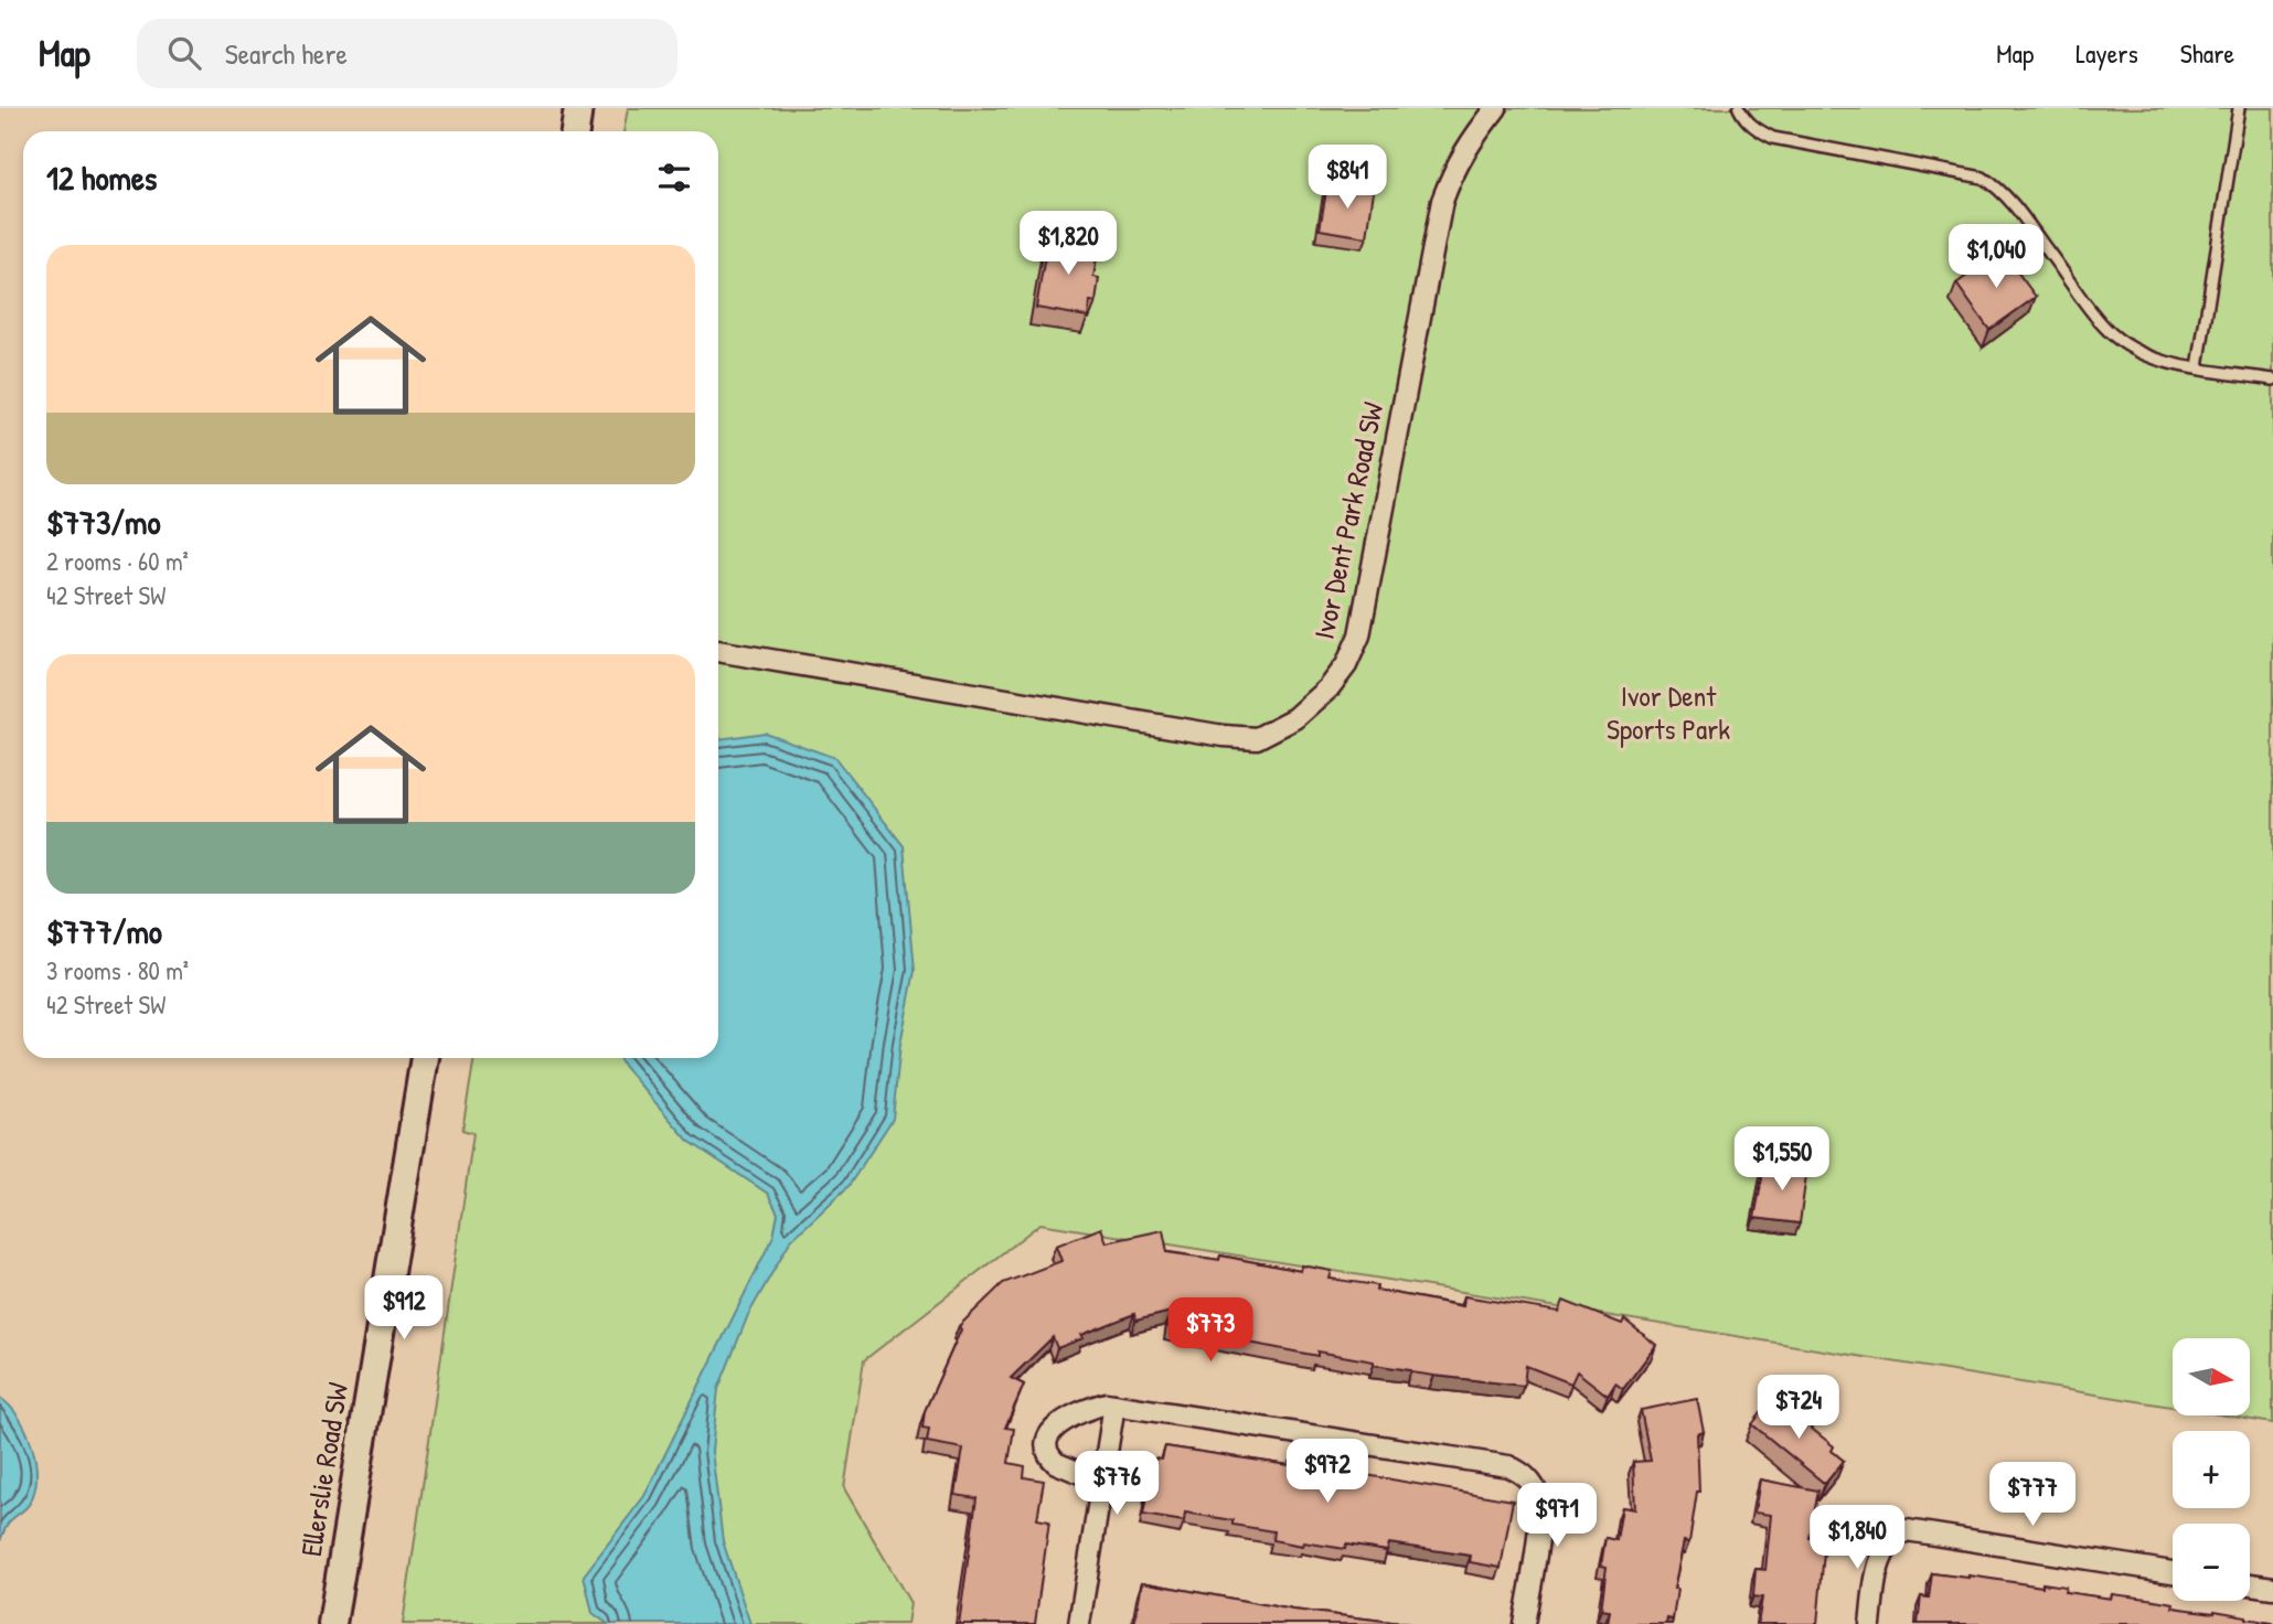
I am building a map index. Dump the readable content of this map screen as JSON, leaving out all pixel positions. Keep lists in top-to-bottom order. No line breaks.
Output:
{"streets":{"main road":["Ellerslie Road SW"],"street":["Ivor Dent Park Road SW"]},"parks":["Ivor Dent Sports Park"],"north":"right","page":{"header":"Map","search":"Search here","nav":["Map","Layers","Share"],"heading":"12 homes","price":["$841","$1,820","$1,040","$1,550","$912","$773","$724","$972","$776","$777","$971","$1,840"],"list":[{"name":"$773/mo","note":"2 rooms · 60 m² · 42 Street SW"},{"name":"$777/mo","note":"3 rooms · 80 m² · 42 Street SW"}],"map_buttons":["+","−"]}}
